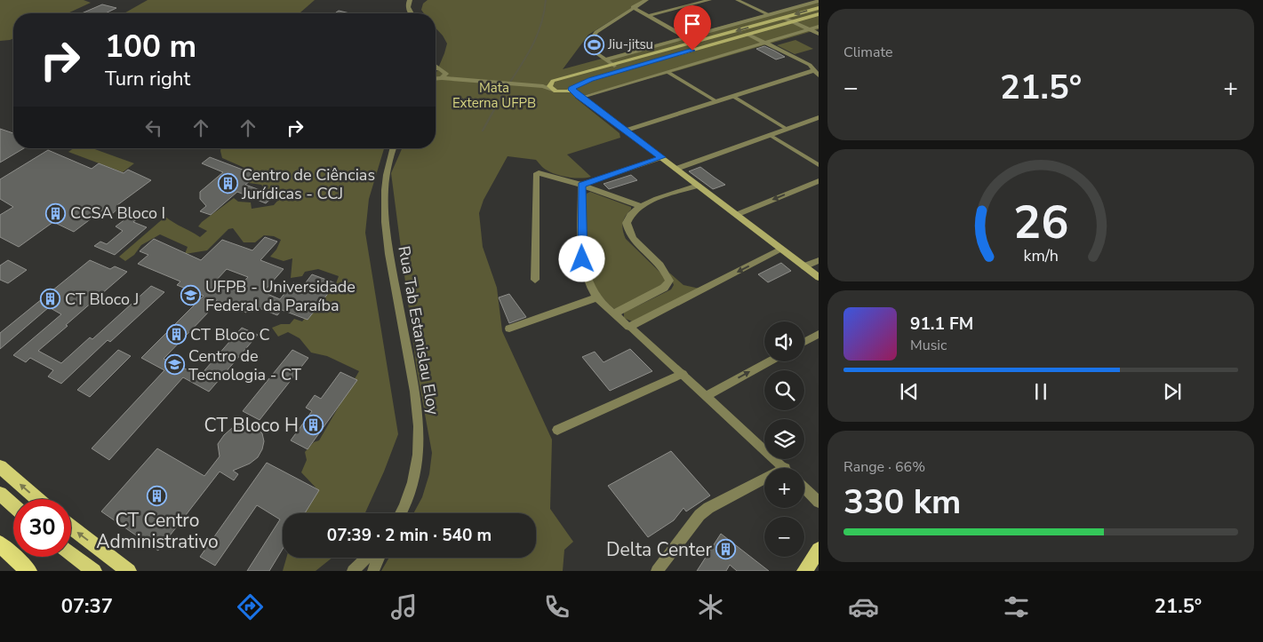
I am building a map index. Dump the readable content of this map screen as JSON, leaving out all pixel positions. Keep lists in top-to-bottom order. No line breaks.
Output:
{"streets":{"street":["Rua Tab Estanislau Eloy"]},"parks":["Mata Externa UFPB"],"places":{"sports":["Jiu-jitsu"],"building":["Centro de Ciências Jurídicas - CCJ","CCSA Bloco I","CT Bloco J","CT Bloco C","CT Bloco H","CT Centro Administrativo","Delta Center"],"school or university":["UFPB - Universidade Federal da Paraíba","Centro de Tecnologia - CT"]},"page":{"tile":["Climate",["Range · 66%","330 km"]],"turn":["100 m","Turn right"],"heat":["−","21.5°","+"],"song":["91.1 FM","Music"],"map_buttons":["+","−"],"limit":"30","trip":"07:39 · 2 min · 540 m","tabs":["07:37","21.5°"],"gauge":["26","km/h"]}}
